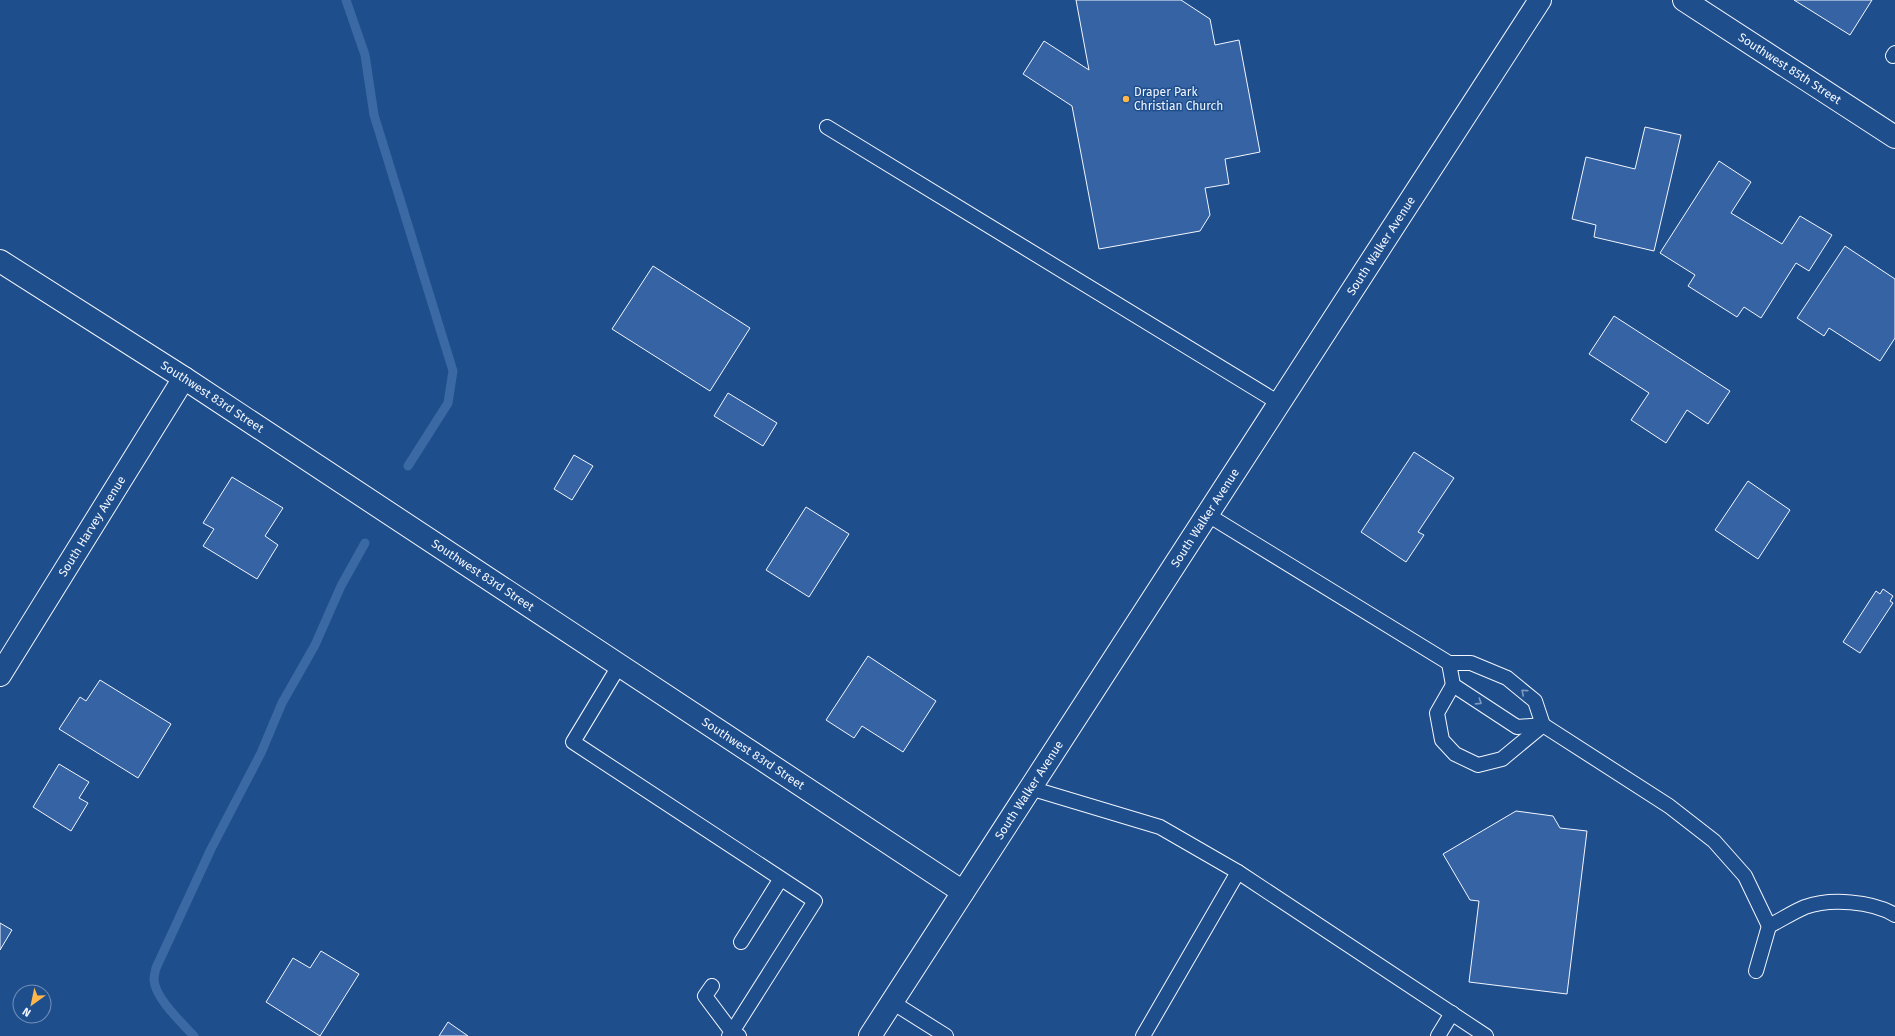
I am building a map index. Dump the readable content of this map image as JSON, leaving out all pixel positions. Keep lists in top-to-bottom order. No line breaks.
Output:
{"streets":{"street":["Southwest 85th Street","South Walker Avenue","Southwest 83rd Street","South Harvey Avenue"]},"crossings":[["South Walker Avenue","Southwest 83rd Street"],["Southwest 83rd Street","South Harvey Avenue"]],"places":["Draper Park Christian Church"],"north":"bottom left"}
